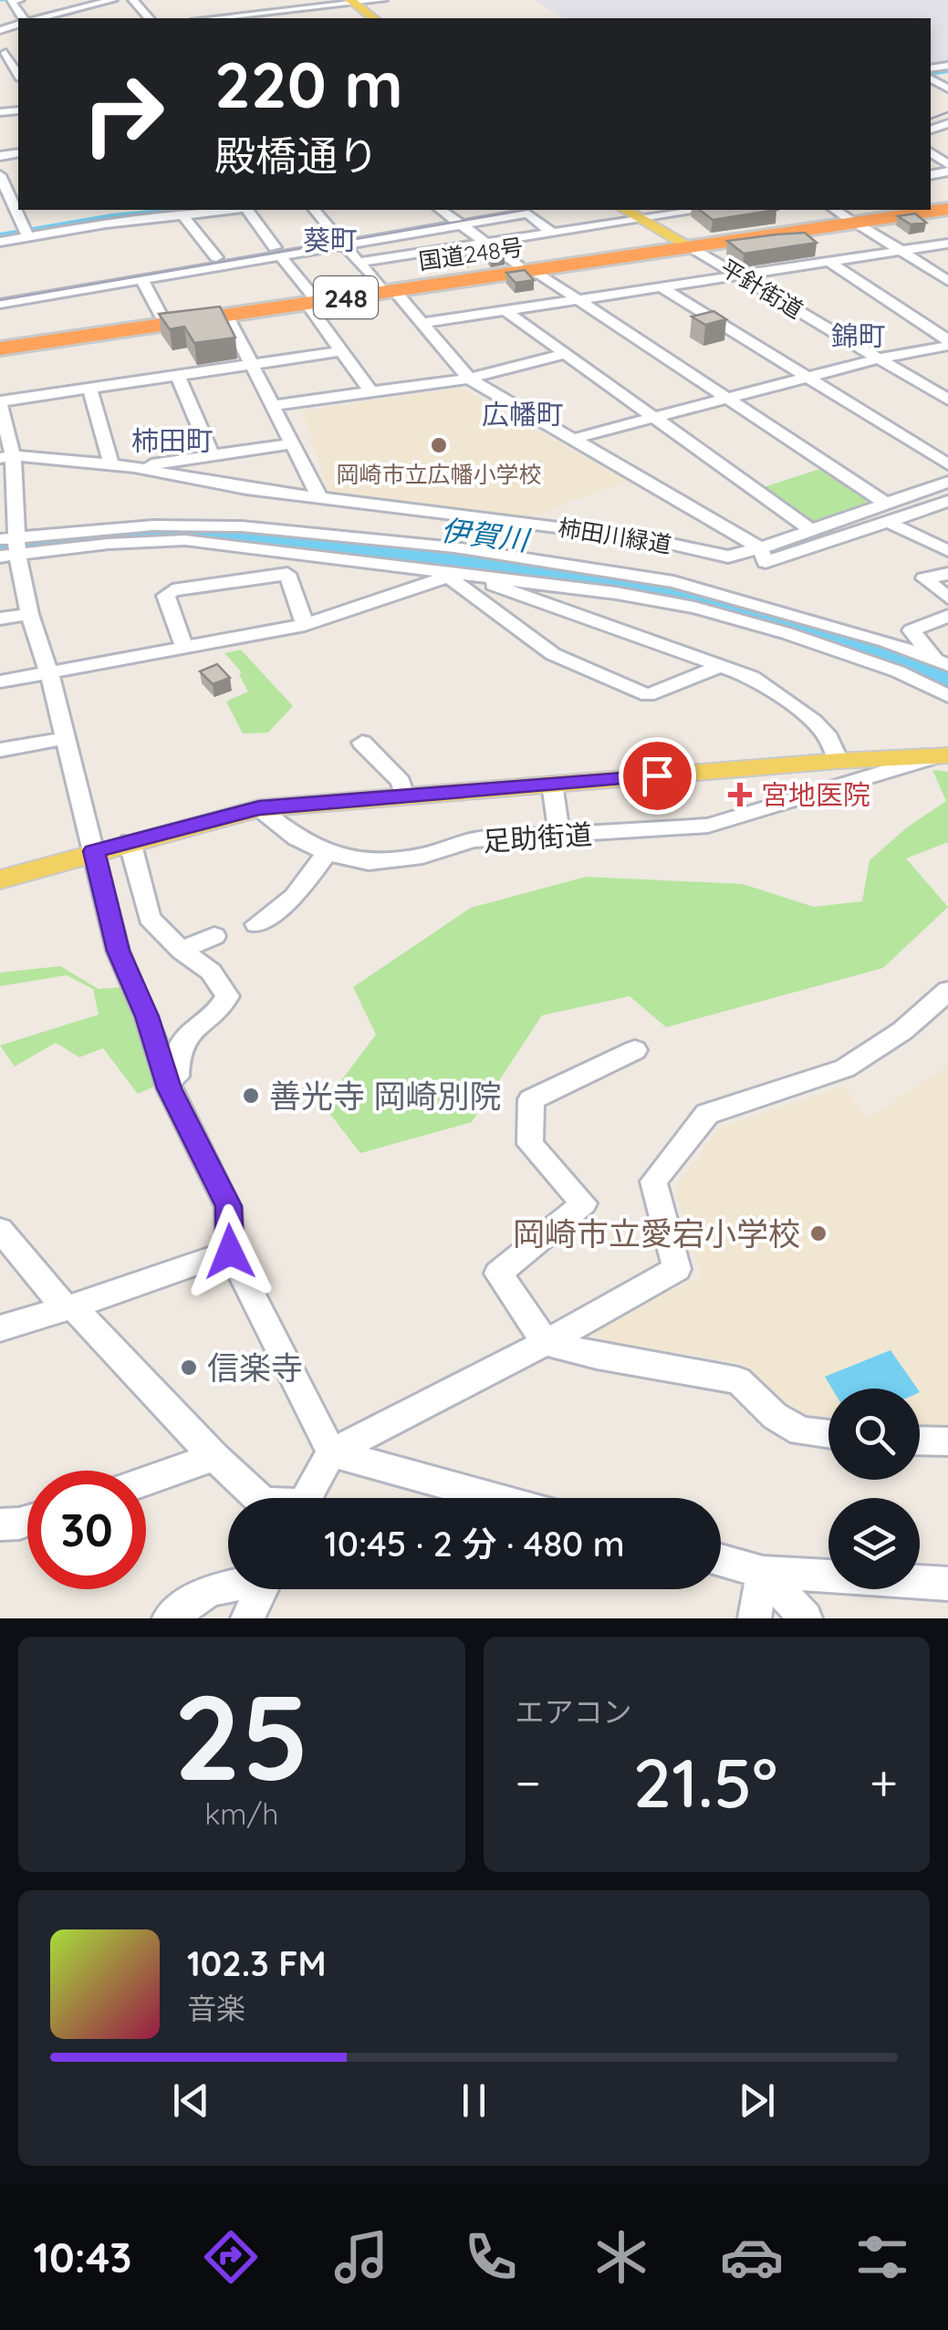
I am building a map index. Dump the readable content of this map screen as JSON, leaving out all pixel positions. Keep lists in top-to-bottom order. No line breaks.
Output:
{"streets":{"highway":["国道248号","248"],"main road":["平針街道"],"street":["柿田川緑道","足助街道"]},"crossings":[["国道248号","平針街道"]],"districts":["葵町","錦町","広幡町","柿田町"],"water":["伊賀川"],"places":{"other":["岡崎市立広幡小学校","善光寺 岡崎別院","岡崎市立愛宕小学校","信楽寺"],"health":["宮地医院"]},"page":{"turn":["220 m","殿橋通り"],"limit":"30","trip":"10:45 · 2 分 · 480 m","tile":[["25","km/h"],"エアコン"],"heat":["−","21.5°","+"],"song":["102.3 FM","音楽"],"tabs":"10:43"}}
